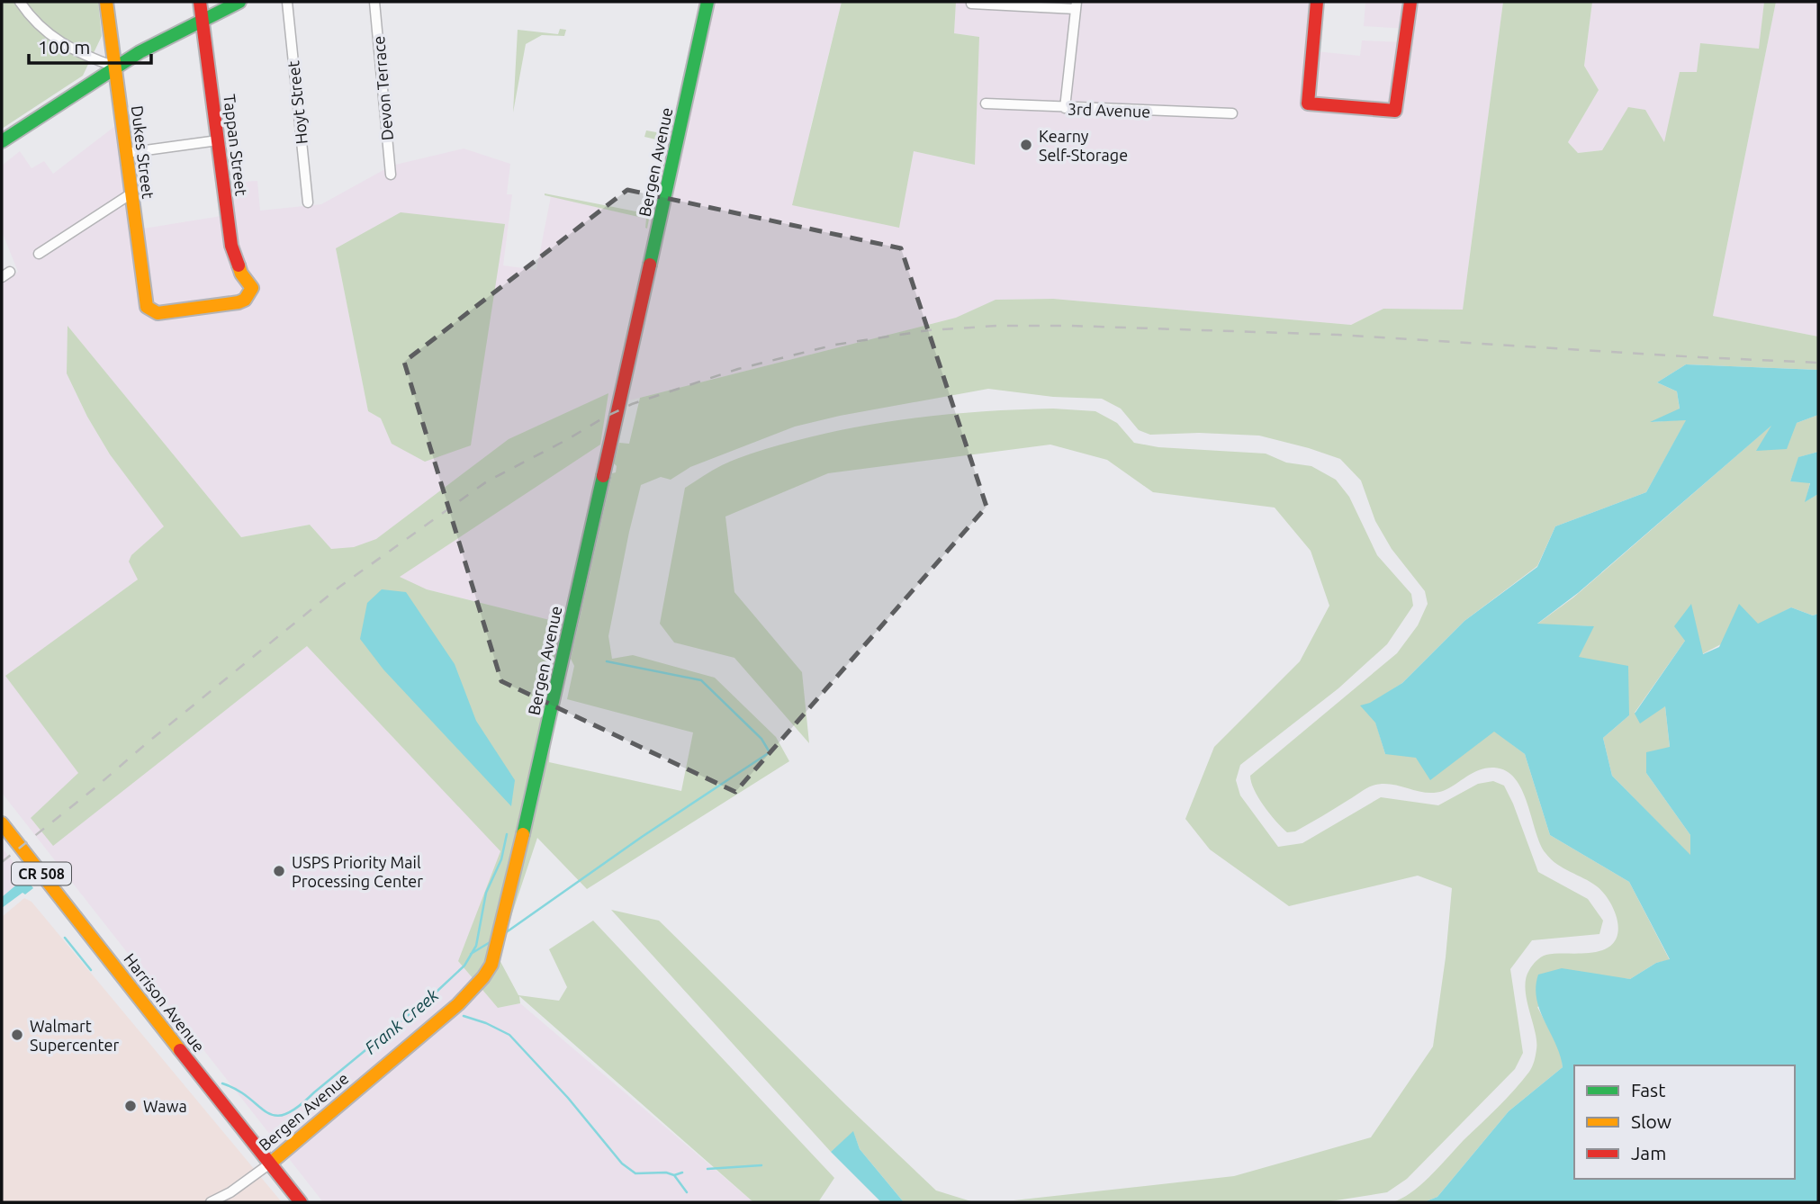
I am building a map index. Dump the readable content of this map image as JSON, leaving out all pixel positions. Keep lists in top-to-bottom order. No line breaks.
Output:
{"streets":{"street":["Devon Terrace","Hoyt Street","3rd Avenue","Tappan Street","Dukes Street","Bergen Avenue","CR 508","Harrison Avenue"]},"crossings":[["Tappan Street","Dukes Street"],["Bergen Avenue","Harrison Avenue"]],"water":["Frank Creek"],"places":["Kearny Self-Storage","USPS Priority Mail Processing Center","Walmart Supercenter","Wawa"],"legend":["Fast","Slow","Jam"],"scale_bar":"100 m"}
